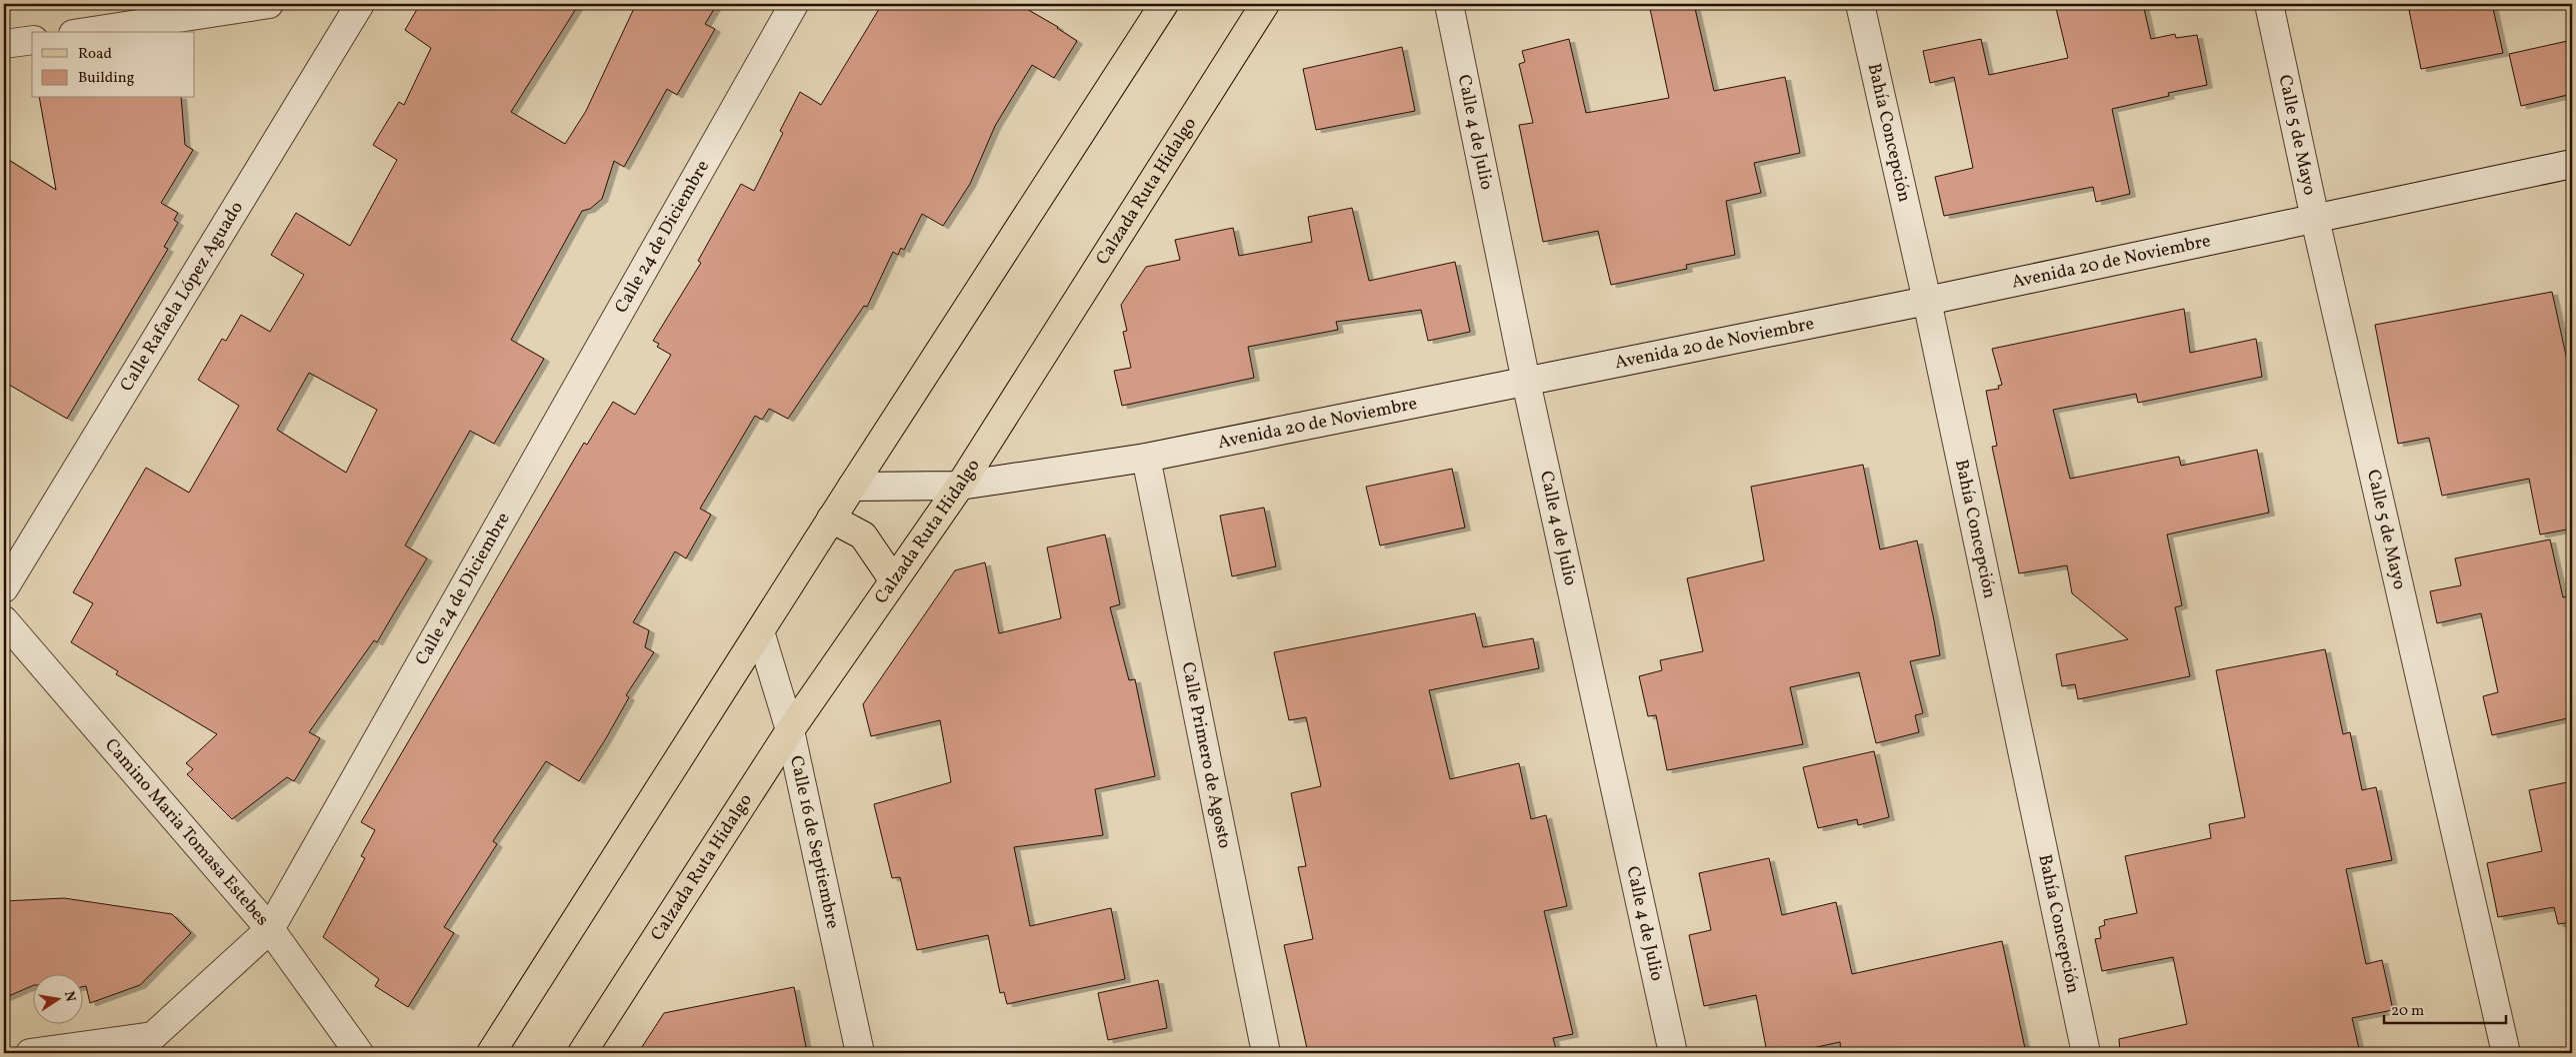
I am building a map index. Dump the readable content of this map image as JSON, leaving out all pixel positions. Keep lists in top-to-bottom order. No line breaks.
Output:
{"streets":{"main road":["Calzada Ruta Hidalgo"],"street":["Calle 4 de Julio","Bahía Concepción","Calle 5 de Mayo","Calle 24 de Diciembre","Avenida 20 de Noviembre","Calle Rafaela López Aguado","Calle Primero de Agosto","Camino Maria Tomasa Estebes","Calle 16 de Septiembre"]},"crossings":[["Calle 4 de Julio","Avenida 20 de Noviembre"],["Bahía Concepción","Avenida 20 de Noviembre"],["Calle 5 de Mayo","Avenida 20 de Noviembre"],["Calzada Ruta Hidalgo","Avenida 20 de Noviembre"],["Calzada Ruta Hidalgo","Calle 16 de Septiembre"],["Calle 24 de Diciembre","Camino Maria Tomasa Estebes"],["Avenida 20 de Noviembre","Calle Primero de Agosto"]],"legend":["Road","Building"],"scale_bar":"20 m","north":"right"}
